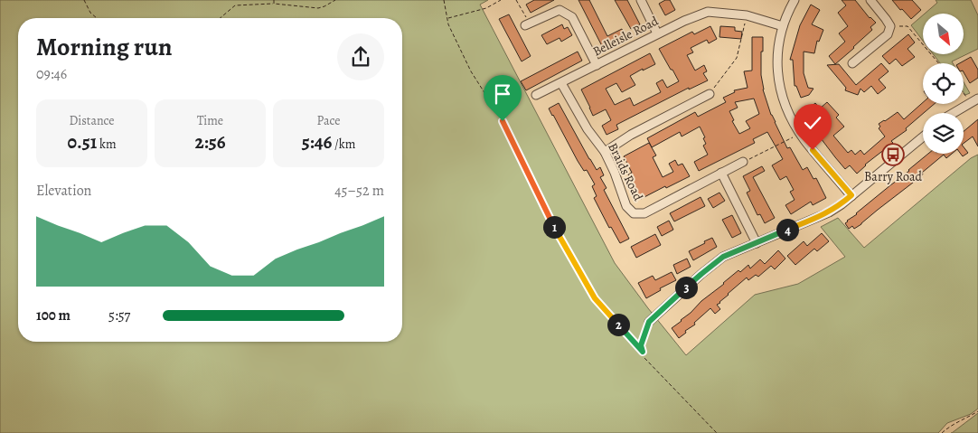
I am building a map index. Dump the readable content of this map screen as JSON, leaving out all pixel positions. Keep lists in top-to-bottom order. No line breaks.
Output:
{"streets":{"street":["Belleisle Road","Braids Road"]},"crossings":[["Belleisle Road","Braids Road"]],"places":{"bus stop":["Barry Road"]},"north":"bottom right","page":{"heading":["Morning run","09:46"],"stats":[["Distance","0.51 km"],["Time","2:56"],["Pace","5:46 /km"]],"chart":["Elevation","45–52 m"],"pins":["1","4","3","2"],"list":[{"name":"100 m","note":"5:57"}]}}
